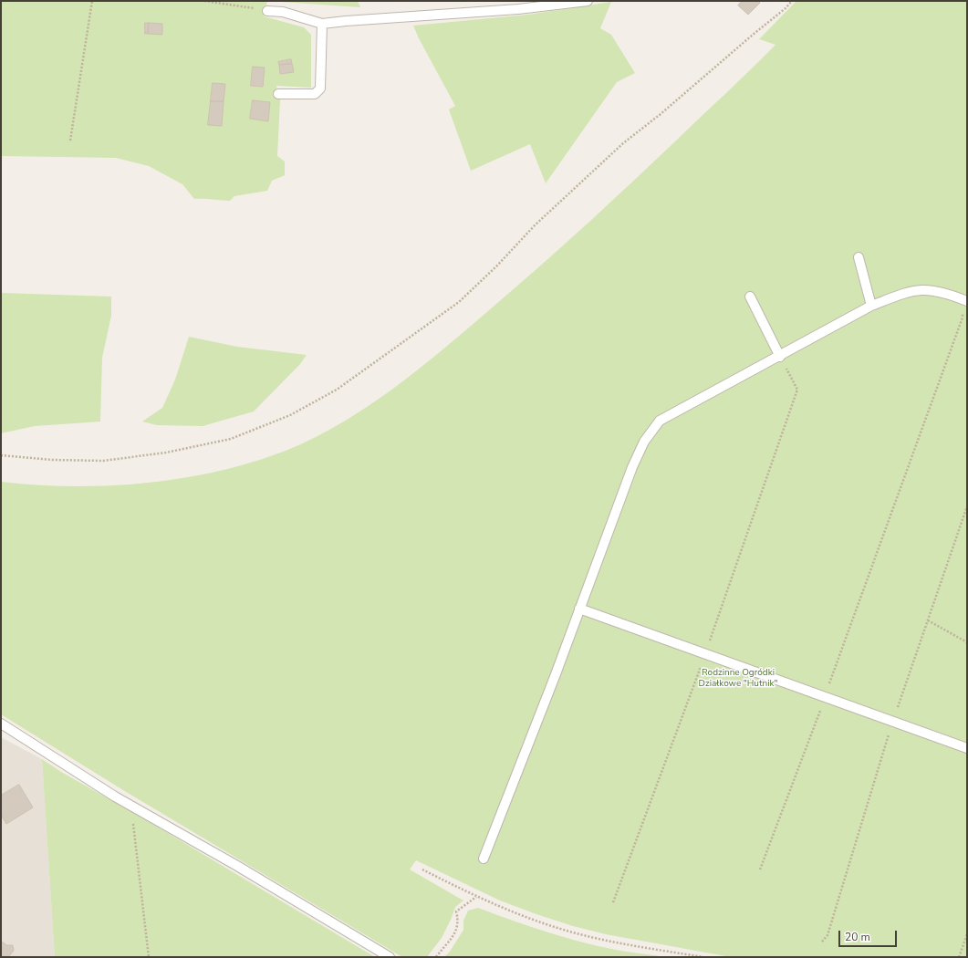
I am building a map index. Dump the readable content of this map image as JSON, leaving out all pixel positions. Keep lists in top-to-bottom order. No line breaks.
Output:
{"parks":["Rodzinne Ogródki Działkowe \"Hutnik\""],"scale_bar":"20 m"}
